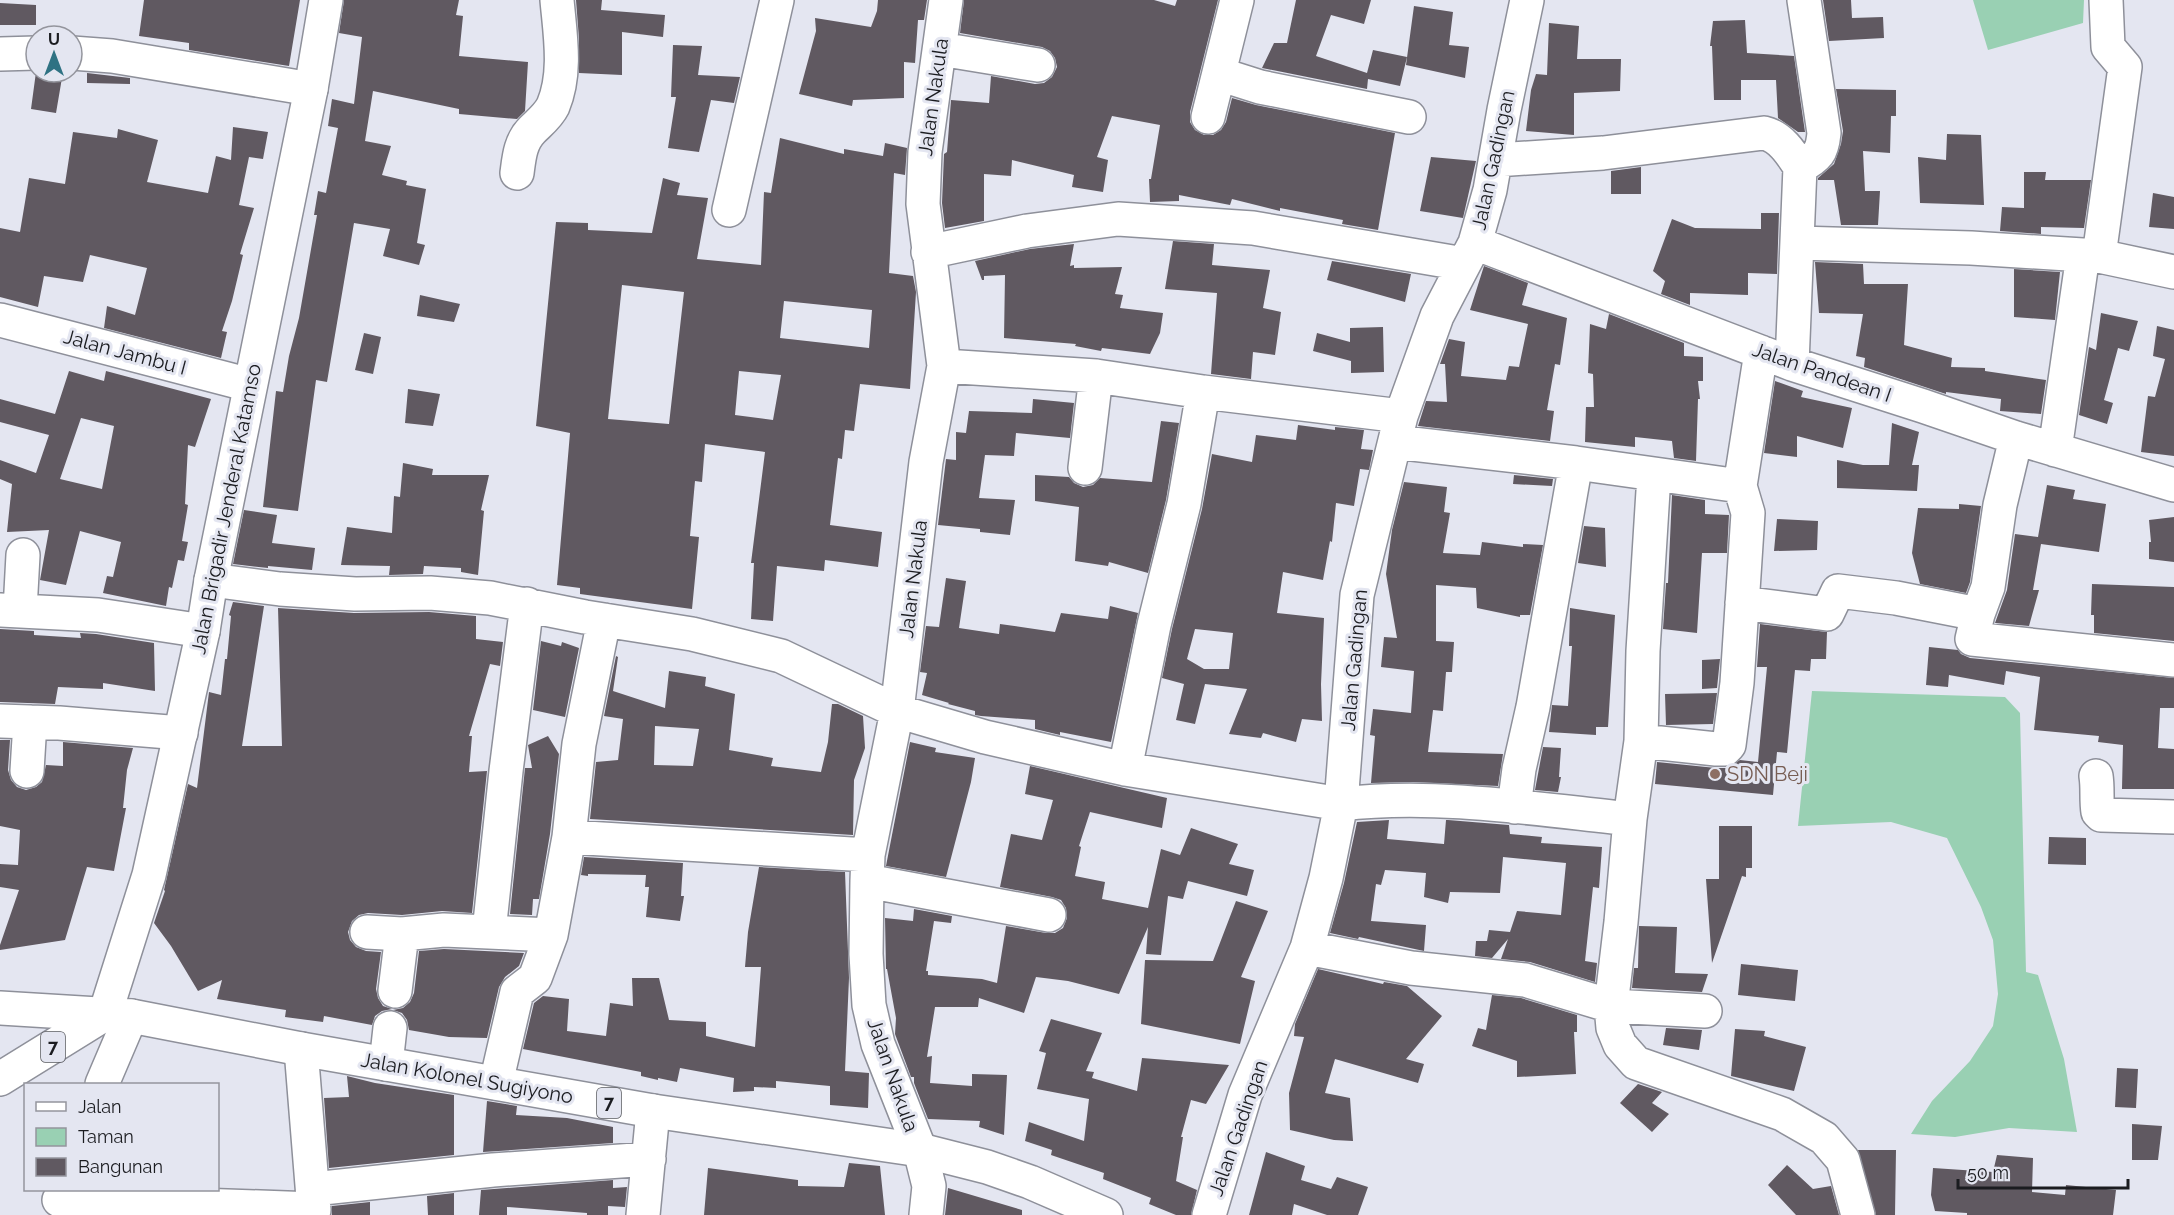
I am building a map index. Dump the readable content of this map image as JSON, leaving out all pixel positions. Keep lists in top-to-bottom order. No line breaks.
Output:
{"streets":{"main road":["Jalan Nakula","Jalan Gadingan","Jalan Jambu I","Jalan Pandean I","Jalan Brigadir Jenderal Katamso","7","Jalan Kolonel Sugiyono"]},"crossings":[["Jalan Nakula","Jalan Pandean I"],["Jalan Nakula","Jalan Kolonel Sugiyono"],["Jalan Gadingan","Jalan Pandean I"],["Jalan Jambu I","Jalan Brigadir Jenderal Katamso"],["Jalan Brigadir Jenderal Katamso","7"],["Jalan Brigadir Jenderal Katamso","Jalan Kolonel Sugiyono"],["7","Jalan Kolonel Sugiyono"]],"places":["SDN Beji"],"legend":["Jalan","Taman","Bangunan"],"scale_bar":"50 m","north":"top"}
